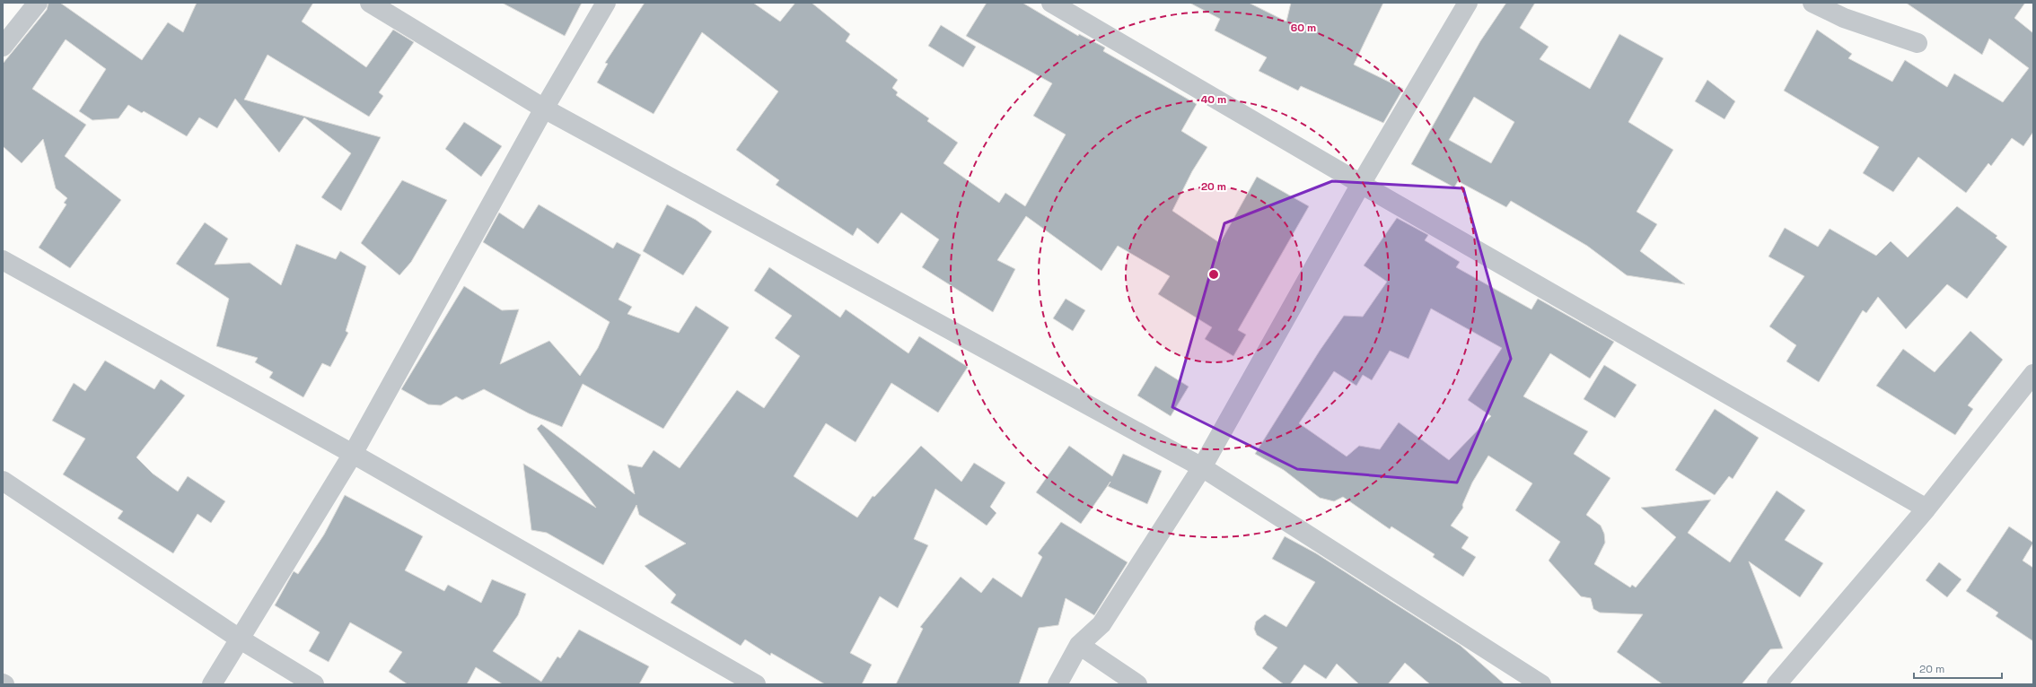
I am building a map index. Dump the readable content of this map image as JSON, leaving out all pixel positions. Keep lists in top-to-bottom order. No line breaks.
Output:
{"scale_bar":"20 m","rings":["60 m","40 m","20 m"]}
